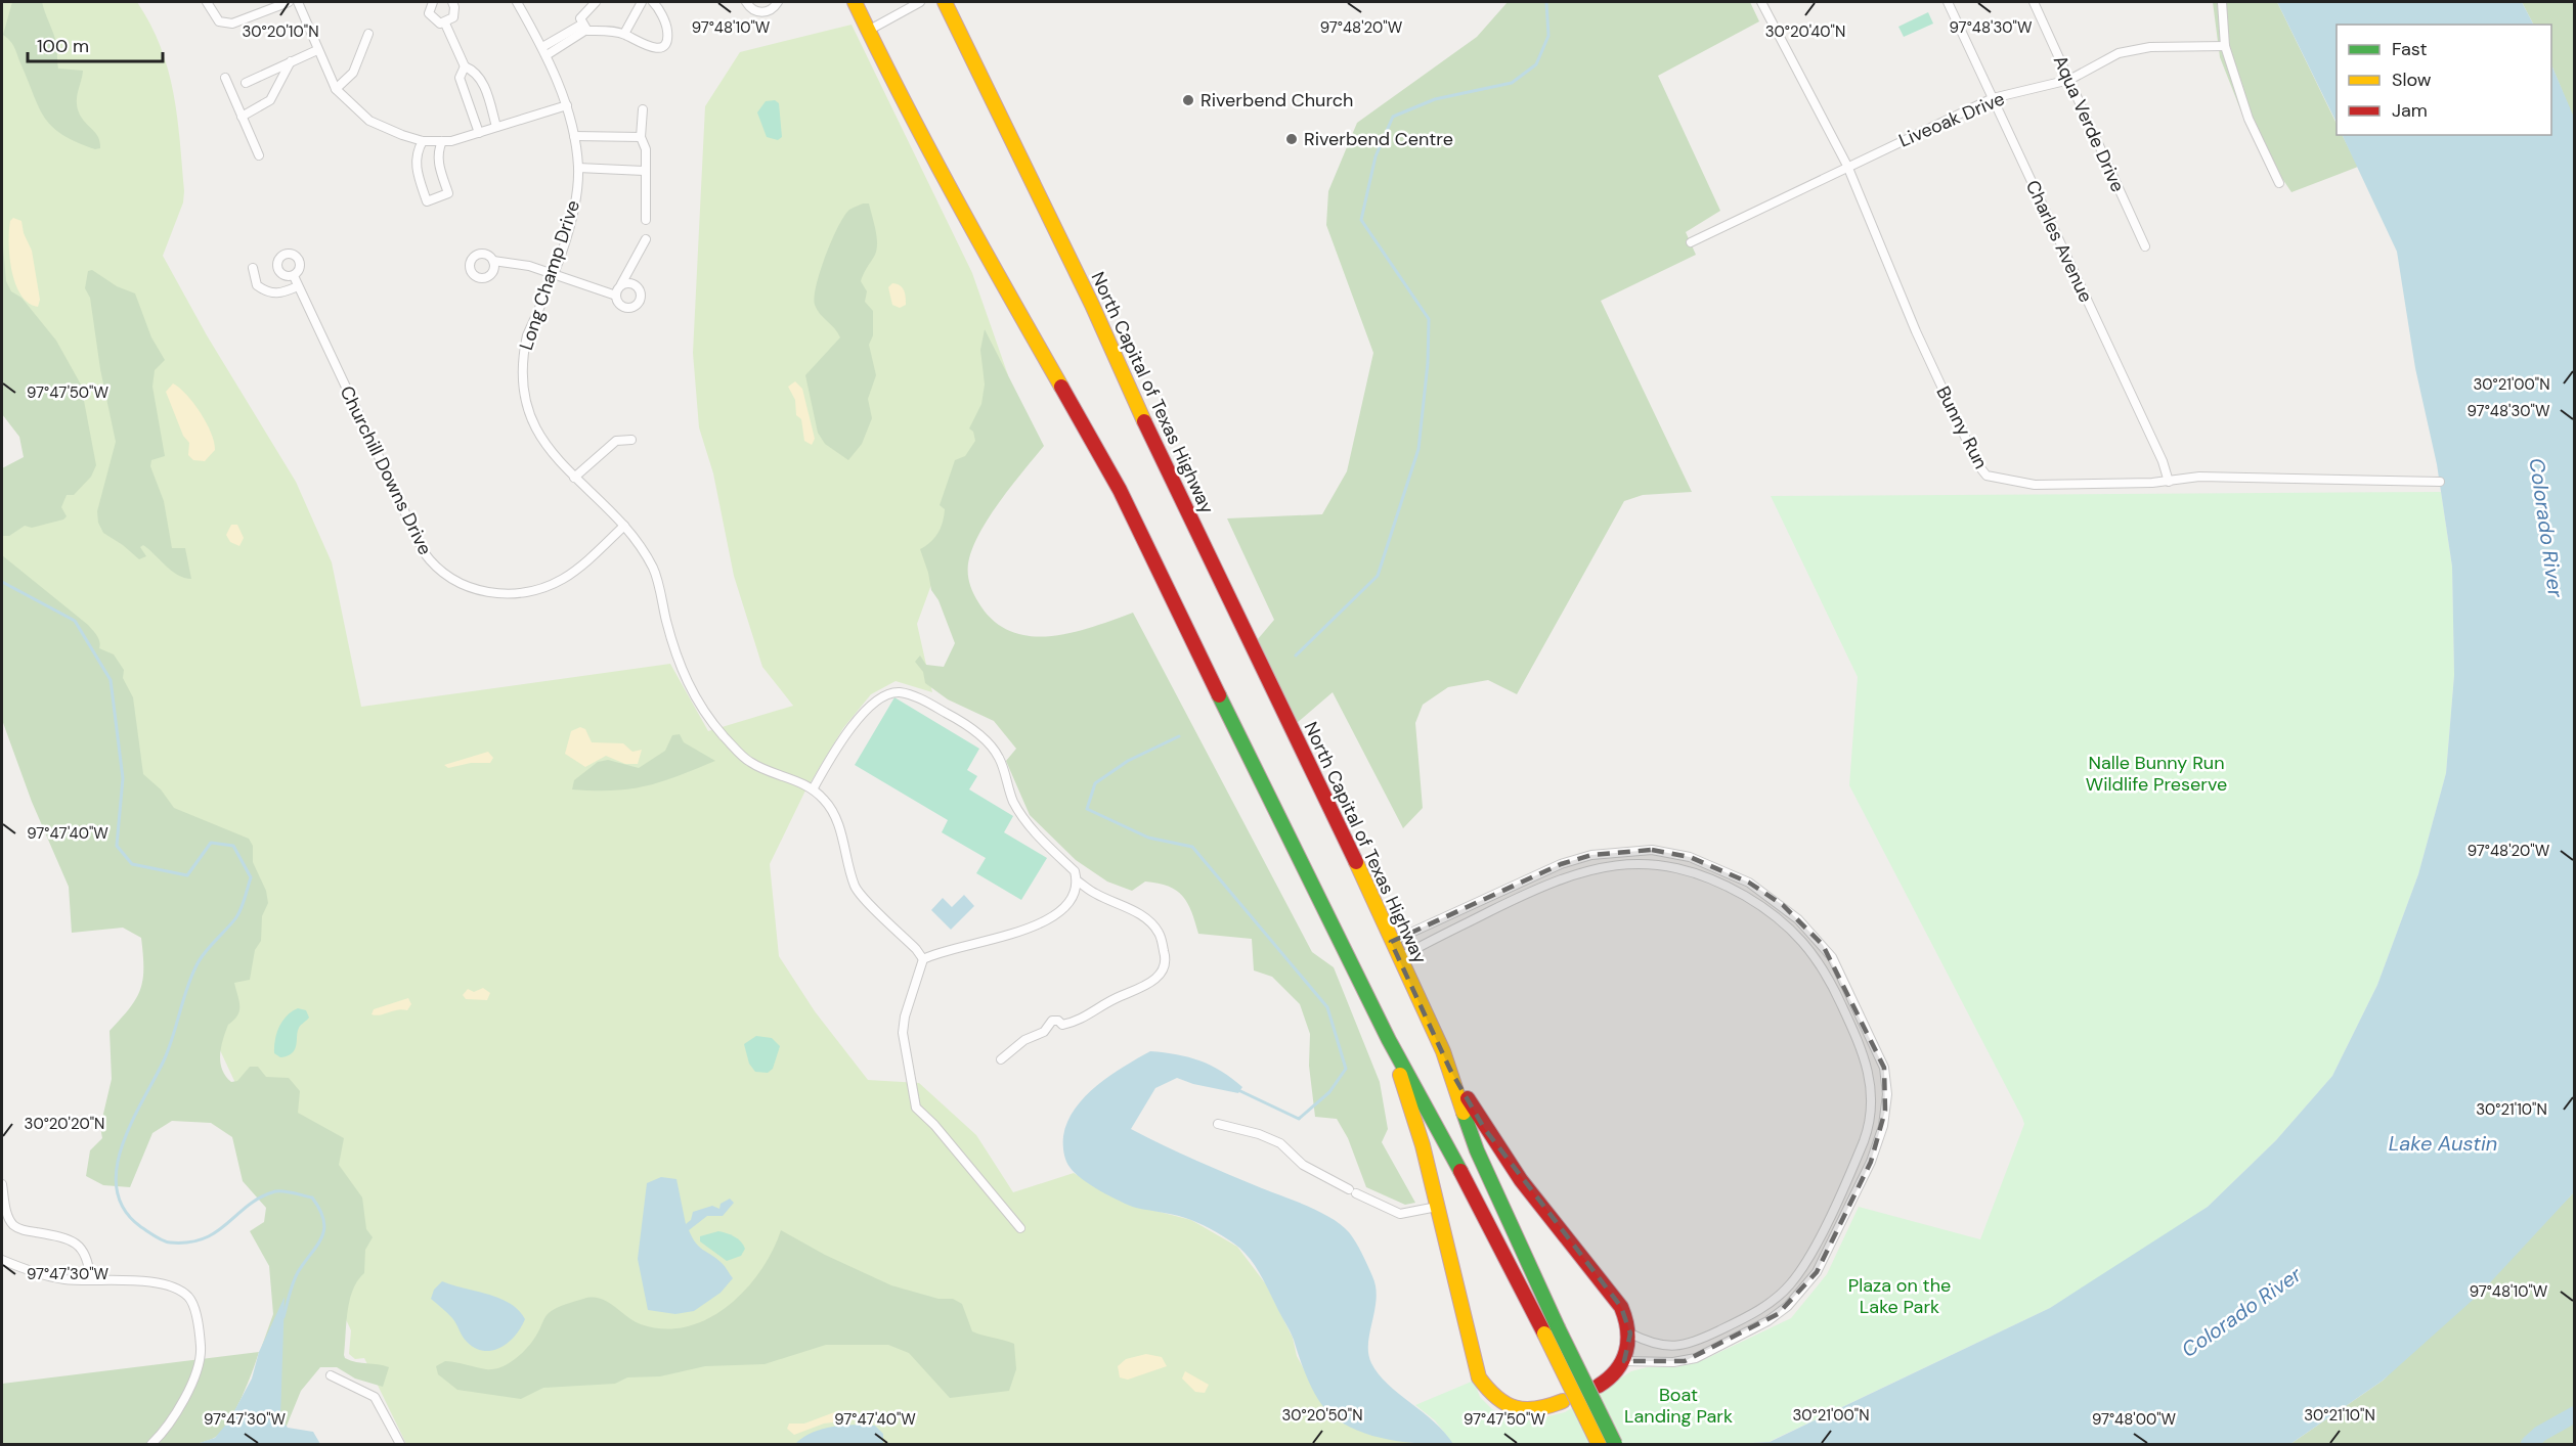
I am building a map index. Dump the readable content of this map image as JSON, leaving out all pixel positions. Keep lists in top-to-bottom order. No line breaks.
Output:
{"streets":{"highway":["North Capital of Texas Highway"],"street":["Liveoak Drive","Aqua Verde Drive","Charles Avenue","Long Champ Drive","Bunny Run","Churchill Downs Drive"]},"crossings":[["Liveoak Drive","Aqua Verde Drive"],["Liveoak Drive","Charles Avenue"],["Liveoak Drive","Bunny Run"],["Charles Avenue","Bunny Run"],["Long Champ Drive","Churchill Downs Drive"]],"water":["Colorado River","Lake Austin"],"parks":["Nalle Bunny Run Wildlife Preserve","Plaza on the Lake Park","Boat Landing Park"],"places":["Riverbend Church","Riverbend Centre"],"legend":["Fast","Slow","Jam"],"scale_bar":"100 m","coordinates":["97°48'10\"W","97°48'20\"W","97°48'30\"W","30°20'10\"N","30°20'40\"N","30°21'00\"N","97°47'50\"W","97°47'40\"W","30°21'10\"N","30°20'20\"N","97°47'30\"W","30°20'50\"N","97°48'00\"W"]}
